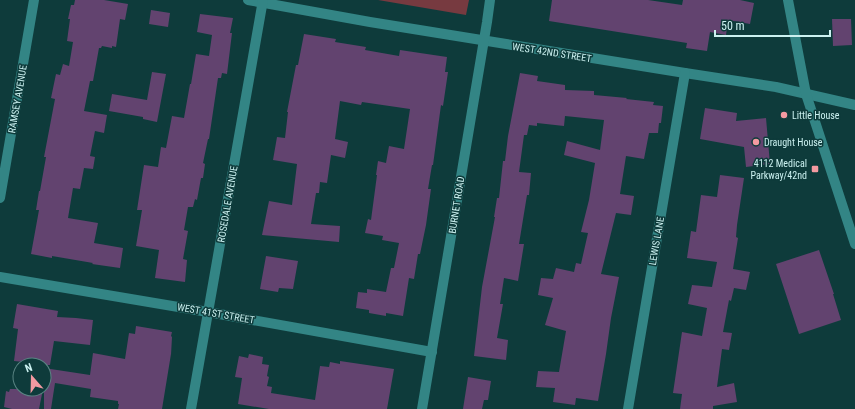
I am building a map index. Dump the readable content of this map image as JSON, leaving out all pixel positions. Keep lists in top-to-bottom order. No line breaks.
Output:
{"streets":{"street":["WEST 42ND STREET","RAMSEY AVENUE","ROSEDALE AVENUE","BURNET ROAD","LEWIS LANE","WEST 41ST STREET"]},"crossings":[["WEST 42ND STREET","ROSEDALE AVENUE"],["WEST 42ND STREET","BURNET ROAD"],["WEST 42ND STREET","LEWIS LANE"],["ROSEDALE AVENUE","WEST 41ST STREET"],["BURNET ROAD","WEST 41ST STREET"]],"places":{"other":["Little House","Draught House"],"transit":["4112 Medical Parkway/42nd"]},"scale_bar":"50 m","north":"top"}
